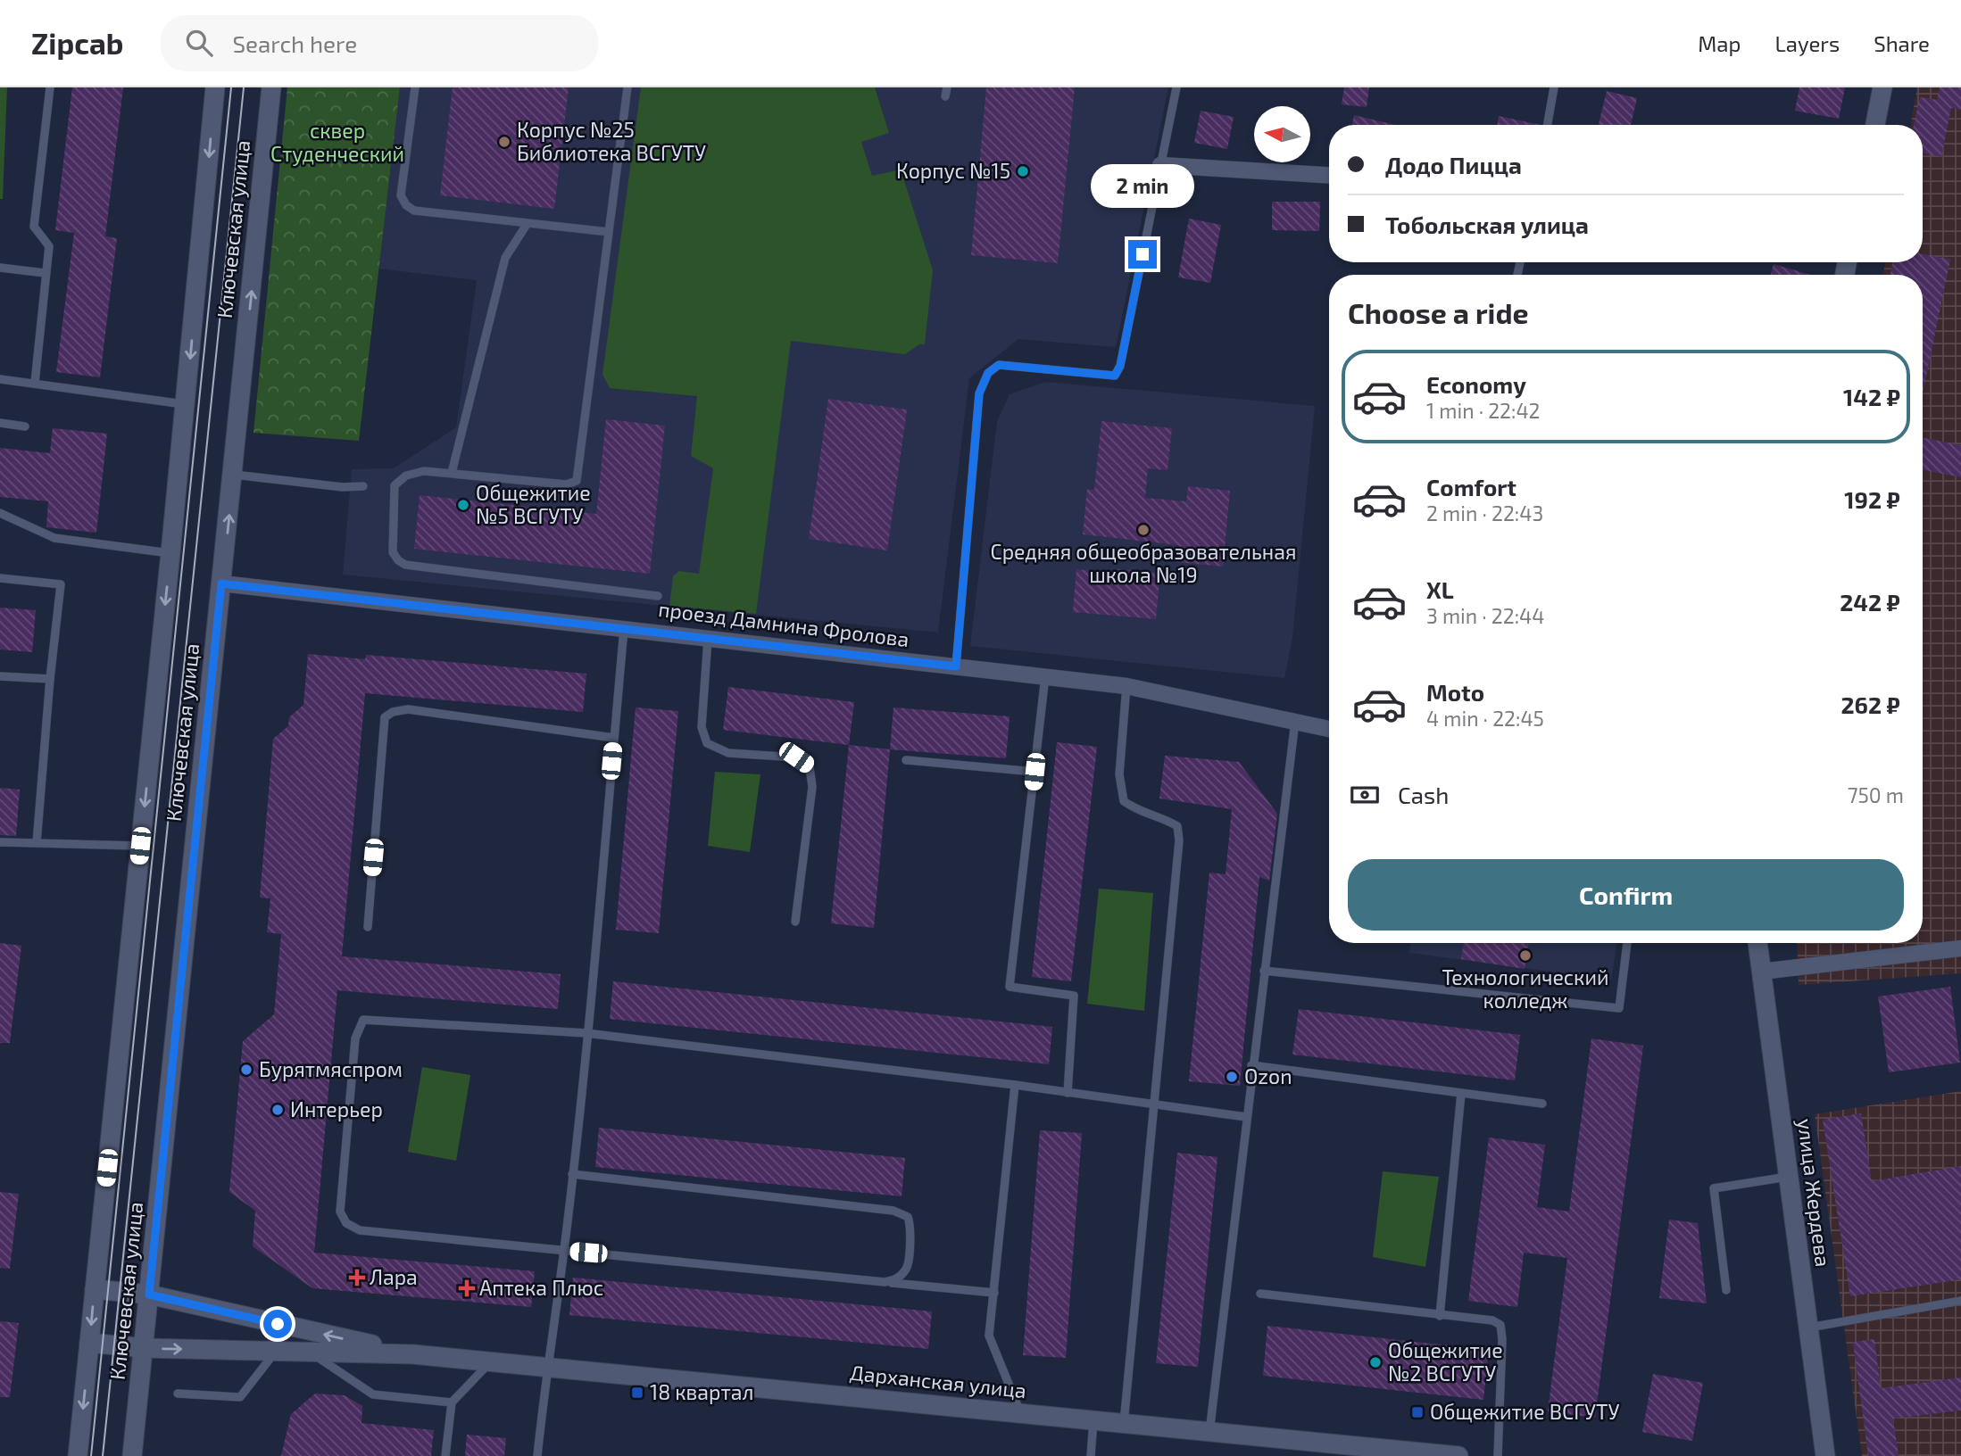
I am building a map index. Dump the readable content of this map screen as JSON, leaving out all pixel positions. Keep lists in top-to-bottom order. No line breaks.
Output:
{"streets":{"main road":["Ключевская улица","улица Жердева","Дарханская улица"],"street":["проезд Дамнина Фролова"]},"crossings":[["Ключевская улица","проезд Дамнина Фролова"],["Ключевская улица","Дарханская улица"]],"parks":["сквер Студенческий"],"places":{"other":["Корпус №25 Библиотека ВСГУТУ","Корпус №15","Общежитие №5 ВСГУТУ","Средняя общеобразовательная школа №19","Технологический колледж","Бурятмяспром","Ozon","Интерьер","Общежитие №2 ВСГУТУ"],"health":["Лара","Аптека Плюс"],"transit":["18 квартал","Общежитие ВСГУТУ"]},"north":"left","page":{"header":"Zipcab","search":"Search here","nav":["Map","Layers","Share"],"banner":["Додо Пицца","Тобольская улица"],"bubble":"2 min","heading":"Choose a ride","list":[{"name":"Economy","note":"1 min · 22:42","value":"142 ₽"},{"name":"Comfort","note":"2 min · 22:43","value":"192 ₽"},{"name":"XL","note":"3 min · 22:44","value":"242 ₽"},{"name":"Moto","note":"4 min · 22:45","value":"262 ₽"}],"pay":["Cash","750 m"],"buttons":"Confirm"}}
